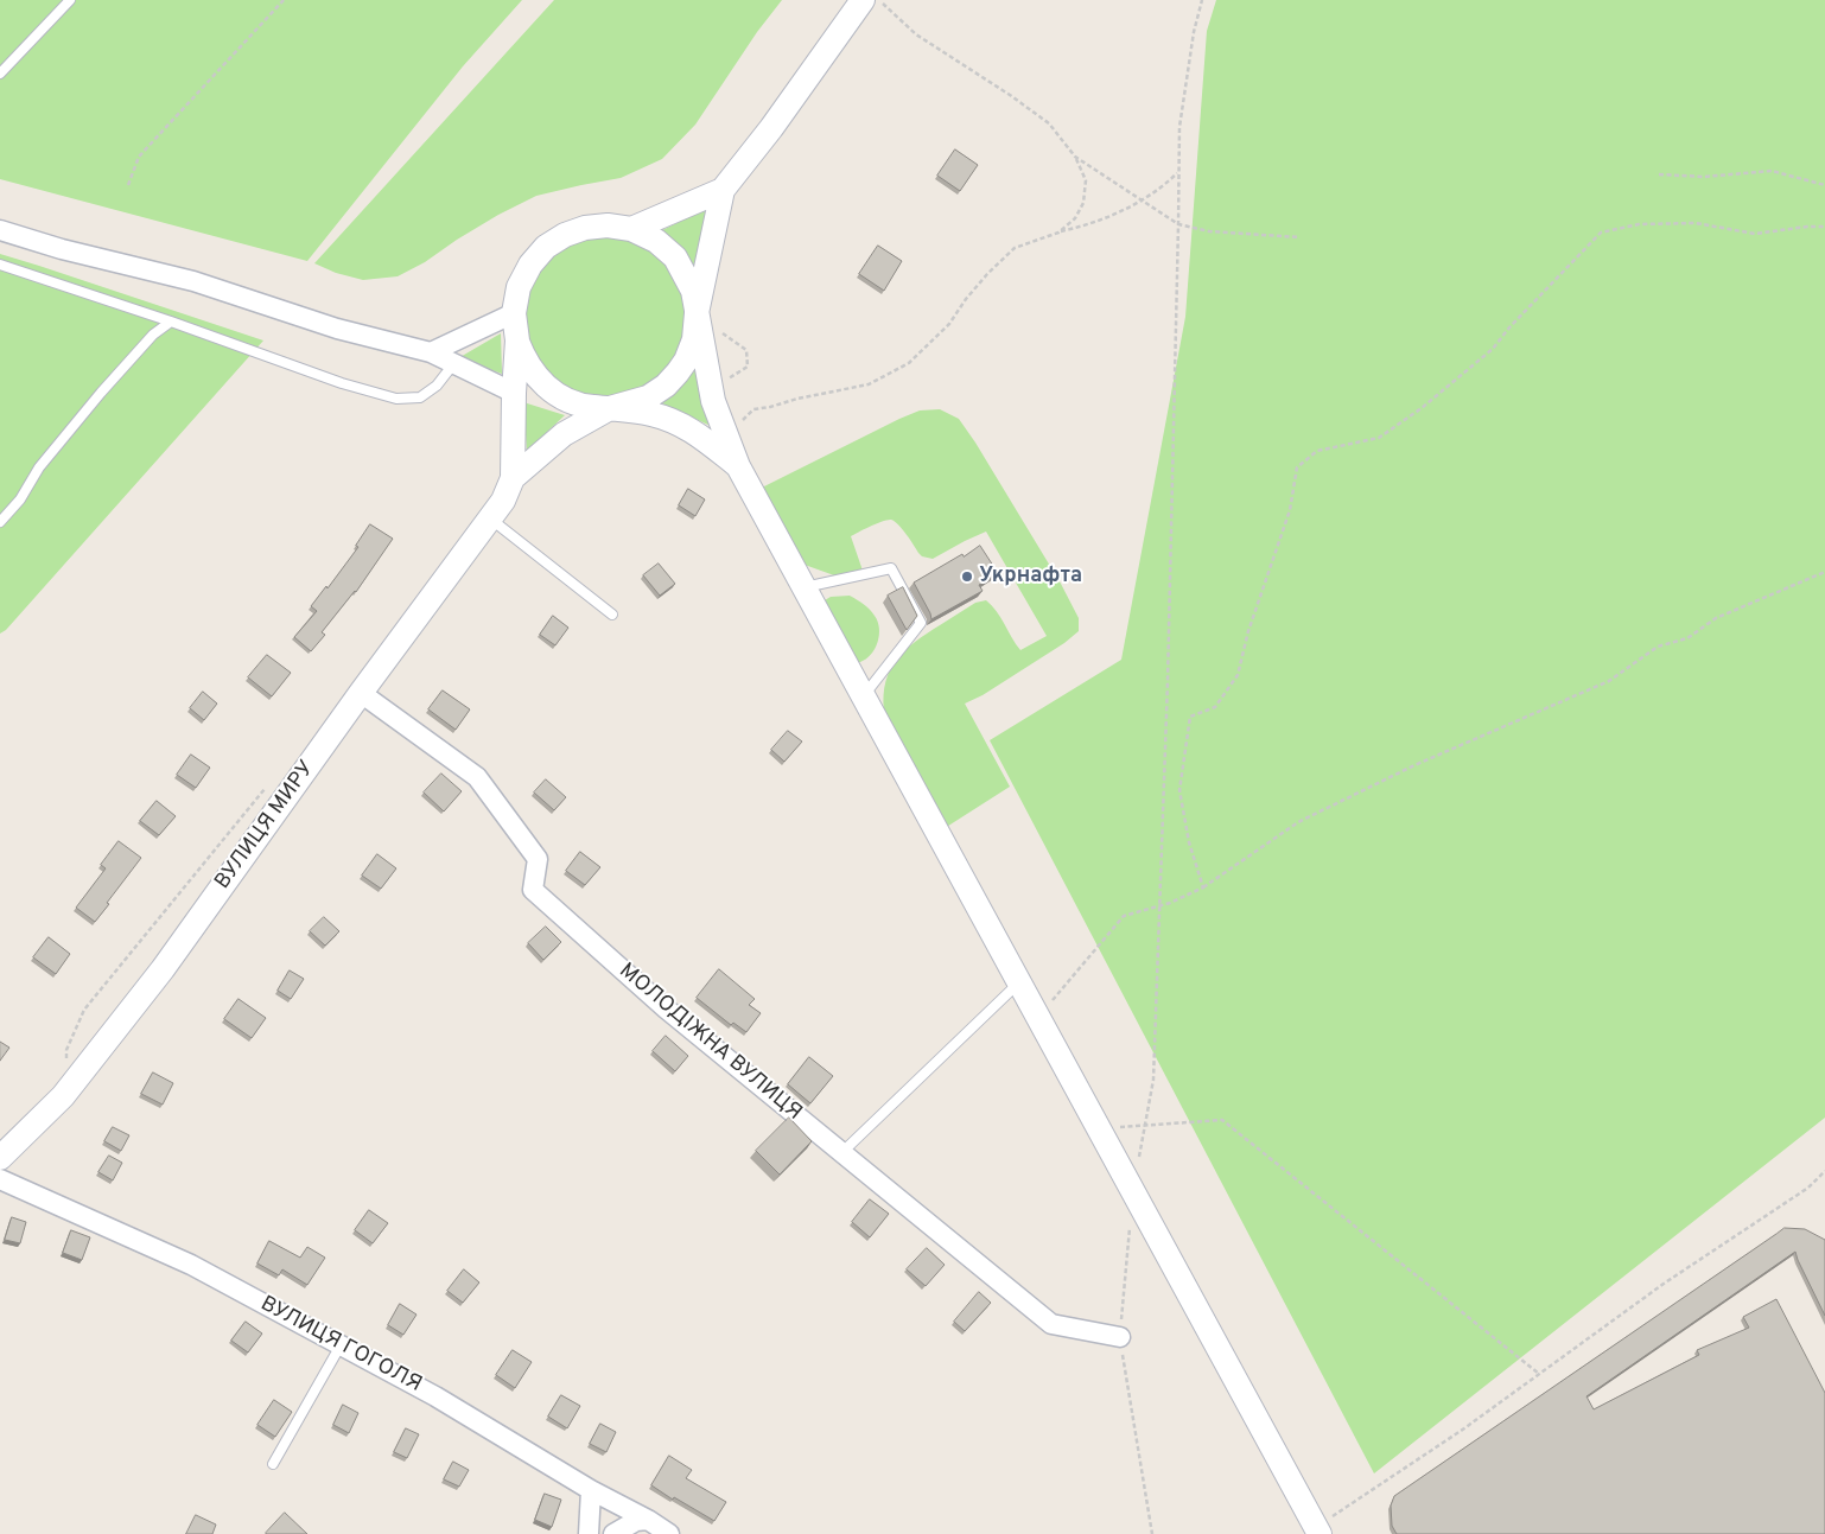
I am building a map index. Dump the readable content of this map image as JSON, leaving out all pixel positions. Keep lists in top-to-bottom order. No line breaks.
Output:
{"streets":{"street":["ВУЛИЦЯ МИРУ","МОЛОДІЖНА ВУЛИЦЯ","ВУЛИЦЯ ГОГОЛЯ"]},"crossings":[["ВУЛИЦЯ МИРУ","МОЛОДІЖНА ВУЛИЦЯ"]],"places":["Укрнафта"]}
